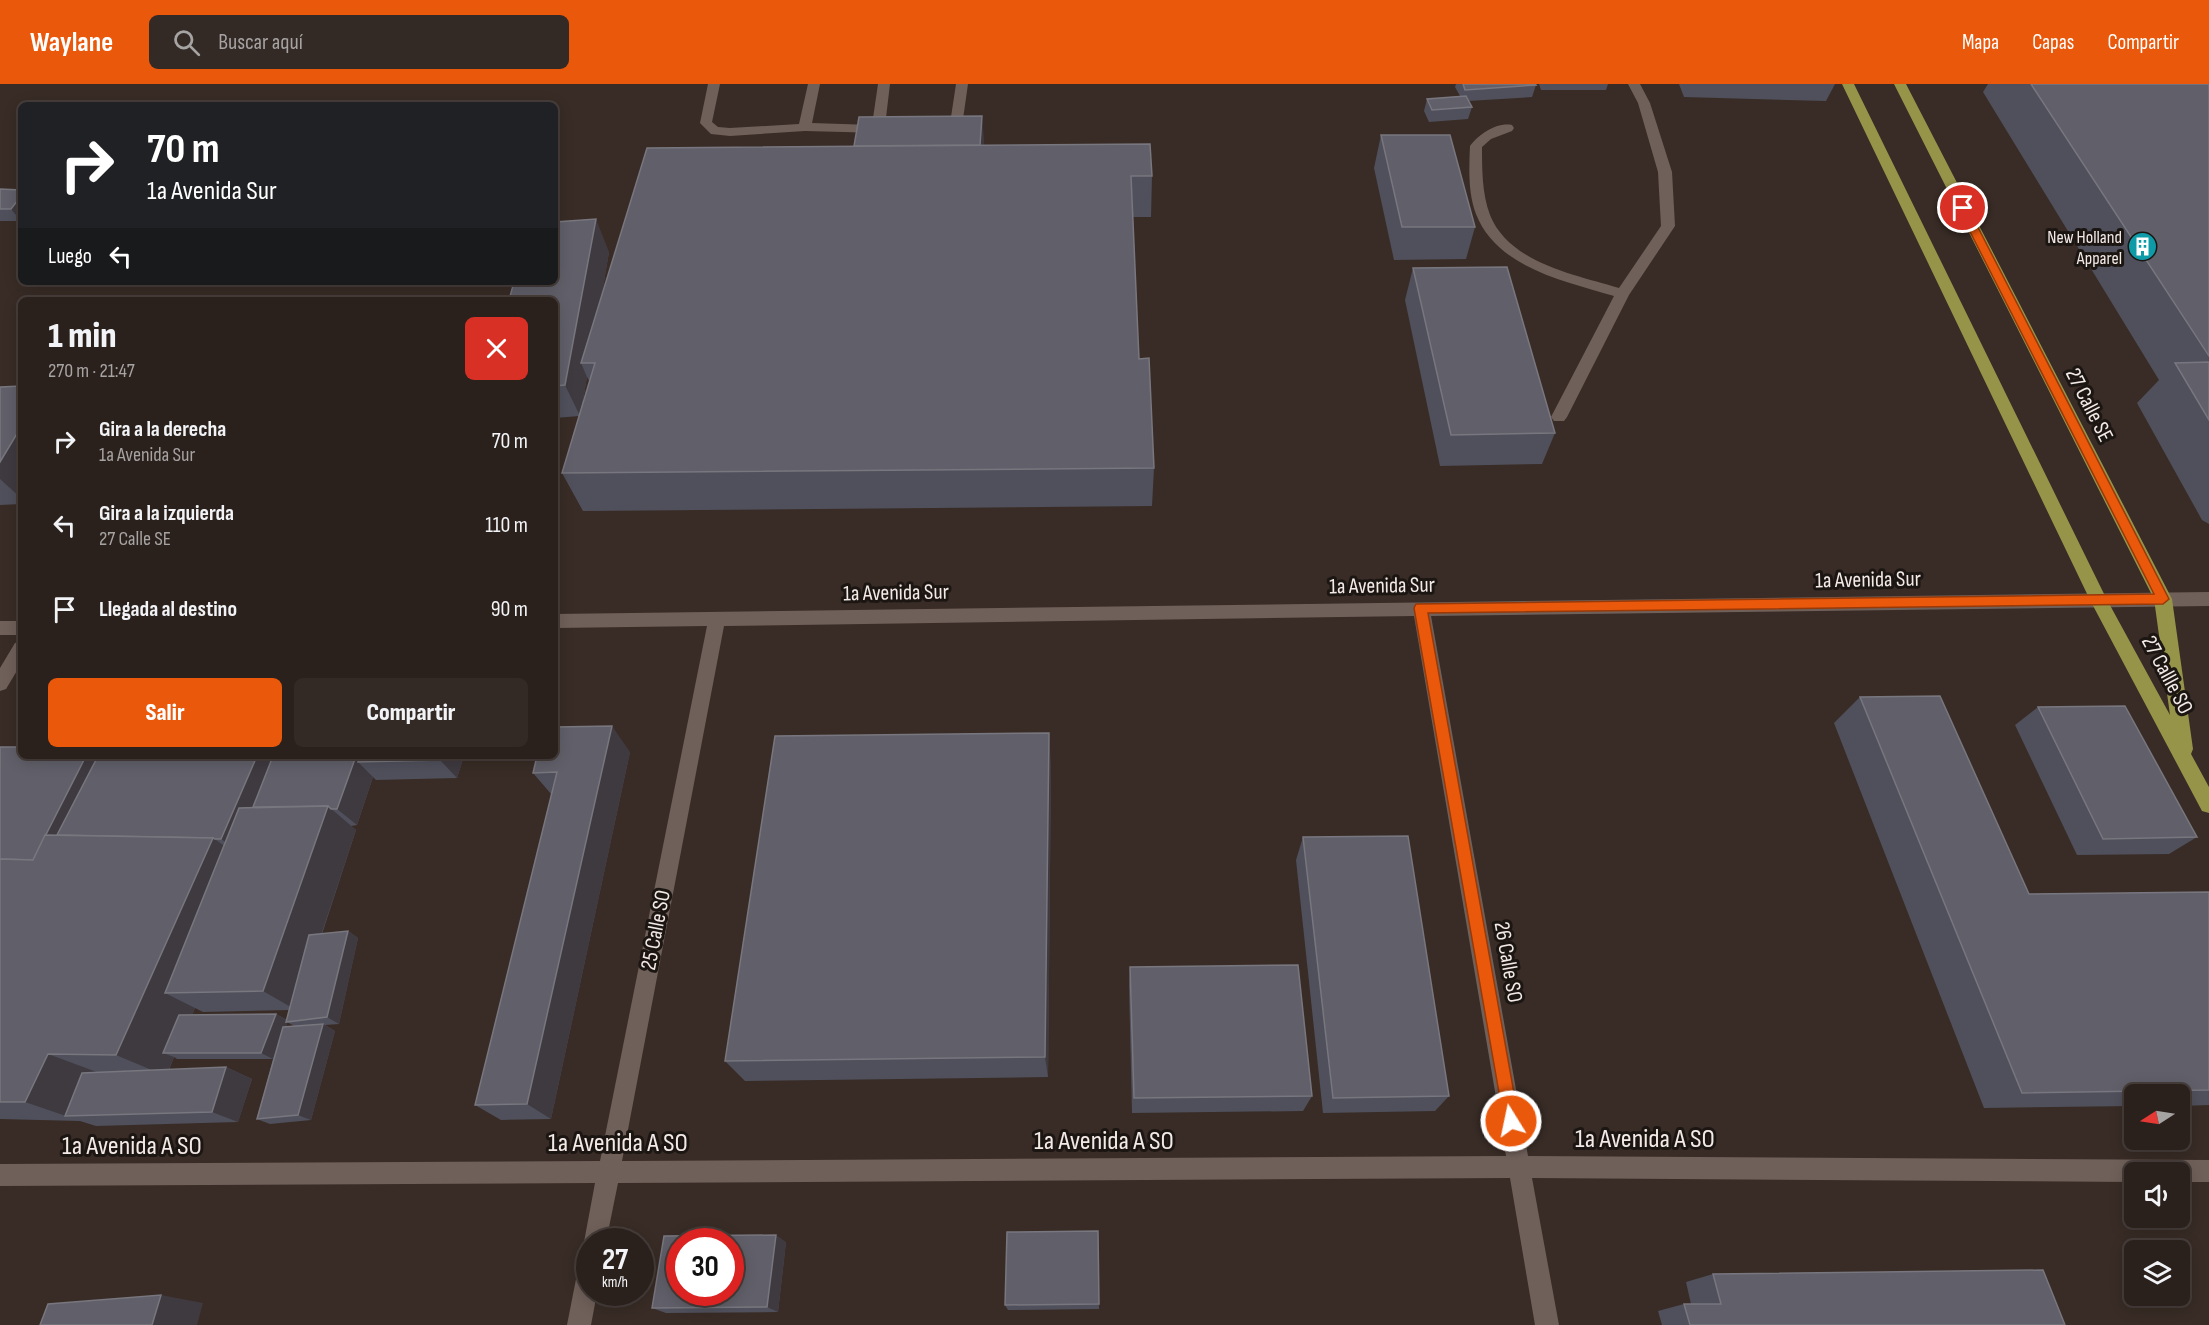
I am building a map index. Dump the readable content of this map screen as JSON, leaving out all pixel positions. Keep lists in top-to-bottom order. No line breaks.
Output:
{"streets":{"main road":["27 Calle SE","27 Callle SO"],"street":["1a Avenida Sur","25 Calle SO","26 Calle SO","1a Avenida A SO"]},"crossings":[["27 Calle SE","1a Avenida Sur"],["27 Calle SE","27 Callle SO"],["1a Avenida Sur","27 Callle SO"],["1a Avenida Sur","25 Calle SO"],["1a Avenida Sur","26 Calle SO"],["25 Calle SO","1a Avenida A SO"],["26 Calle SO","1a Avenida A SO"]],"places":{"building":["New Holland Apparel"]},"north":"left","page":{"header":"Waylane","search":"Buscar aquí","nav":["Mapa","Capas","Compartir"],"turn":["70 m","1a Avenida Sur"],"then":"Luego","heading":["1 min","270 m · 21:47"],"list":[{"name":"Gira a la derecha","note":"1a Avenida Sur","value":"70 m"},{"name":"Gira a la izquierda","note":"27 Calle SE","value":"110 m"},{"name":"Llegada al destino","value":"90 m"}],"buttons":["Salir","Compartir"],"speed":"27 km/h","limit":"30"}}
